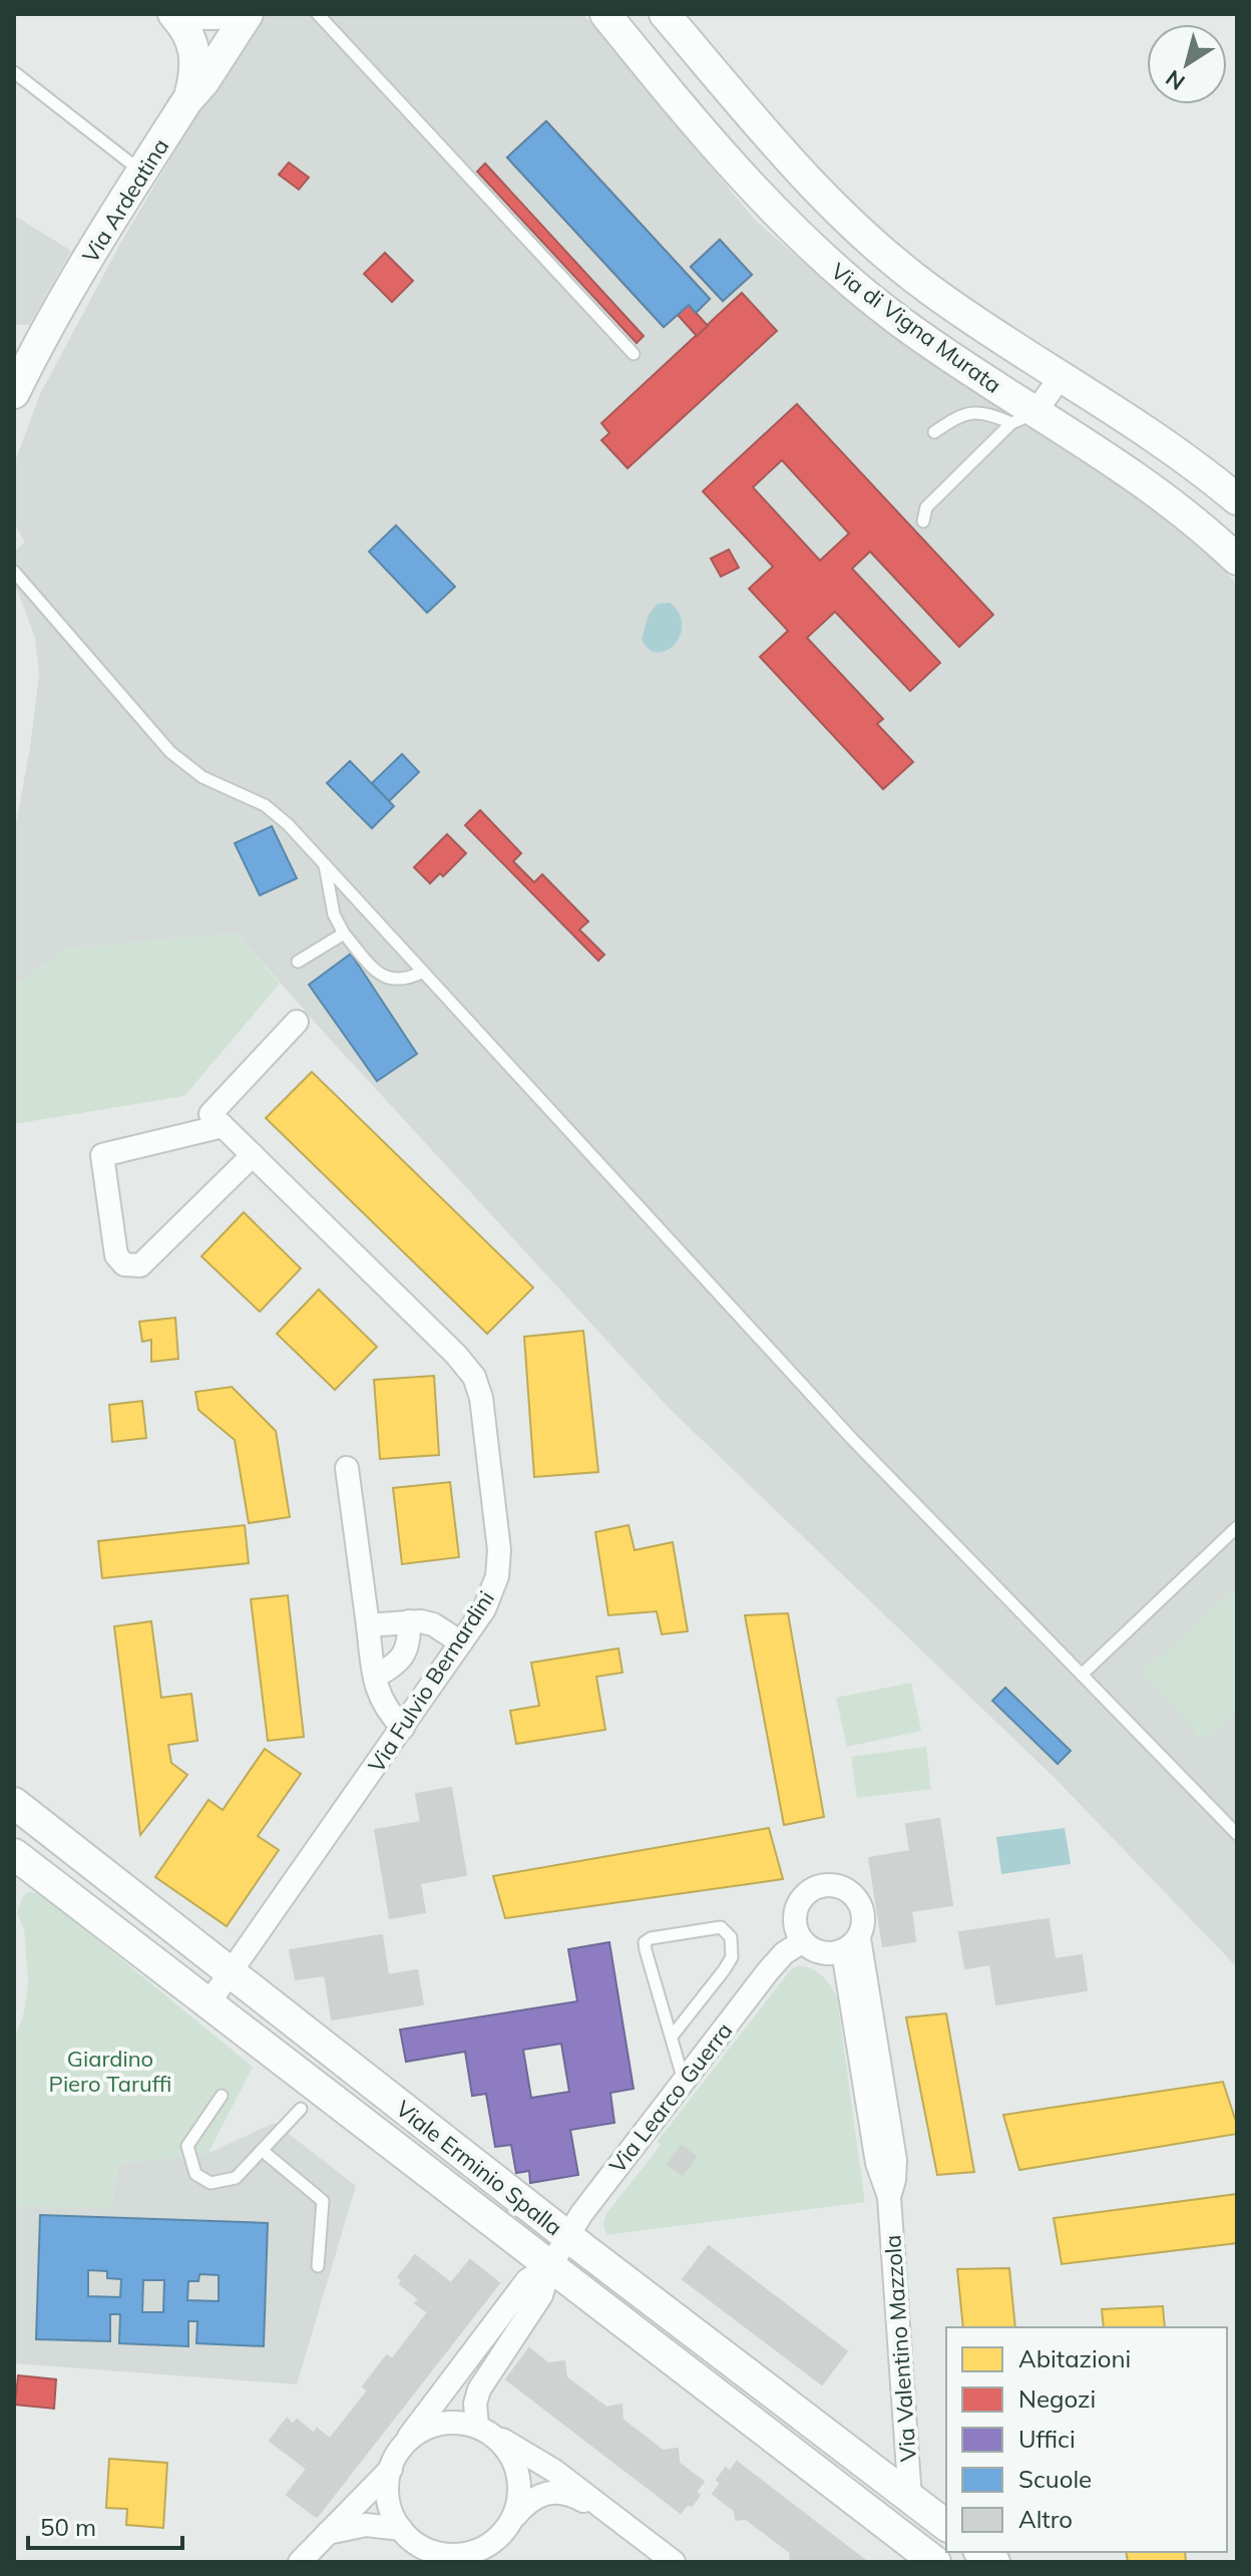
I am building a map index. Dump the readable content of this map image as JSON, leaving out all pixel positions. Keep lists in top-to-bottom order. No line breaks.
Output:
{"streets":{"main road":["Via Ardeatina","Via di Vigna Murata","Viale Erminio Spalla"],"street":["Via Fulvio Bernardini","Via Learco Guerra","Via Valentino Mazzola"]},"crossings":[["Via Fulvio Bernardini","Viale Erminio Spalla"],["Via Learco Guerra","Viale Erminio Spalla"],["Via Learco Guerra","Via Valentino Mazzola"],["Viale Erminio Spalla","Via Valentino Mazzola"]],"parks":["Giardino Piero Taruffi"],"legend":["Abitazioni","Negozi","Uffici","Scuole","Altro"],"scale_bar":"50 m","north":"bottom left"}
